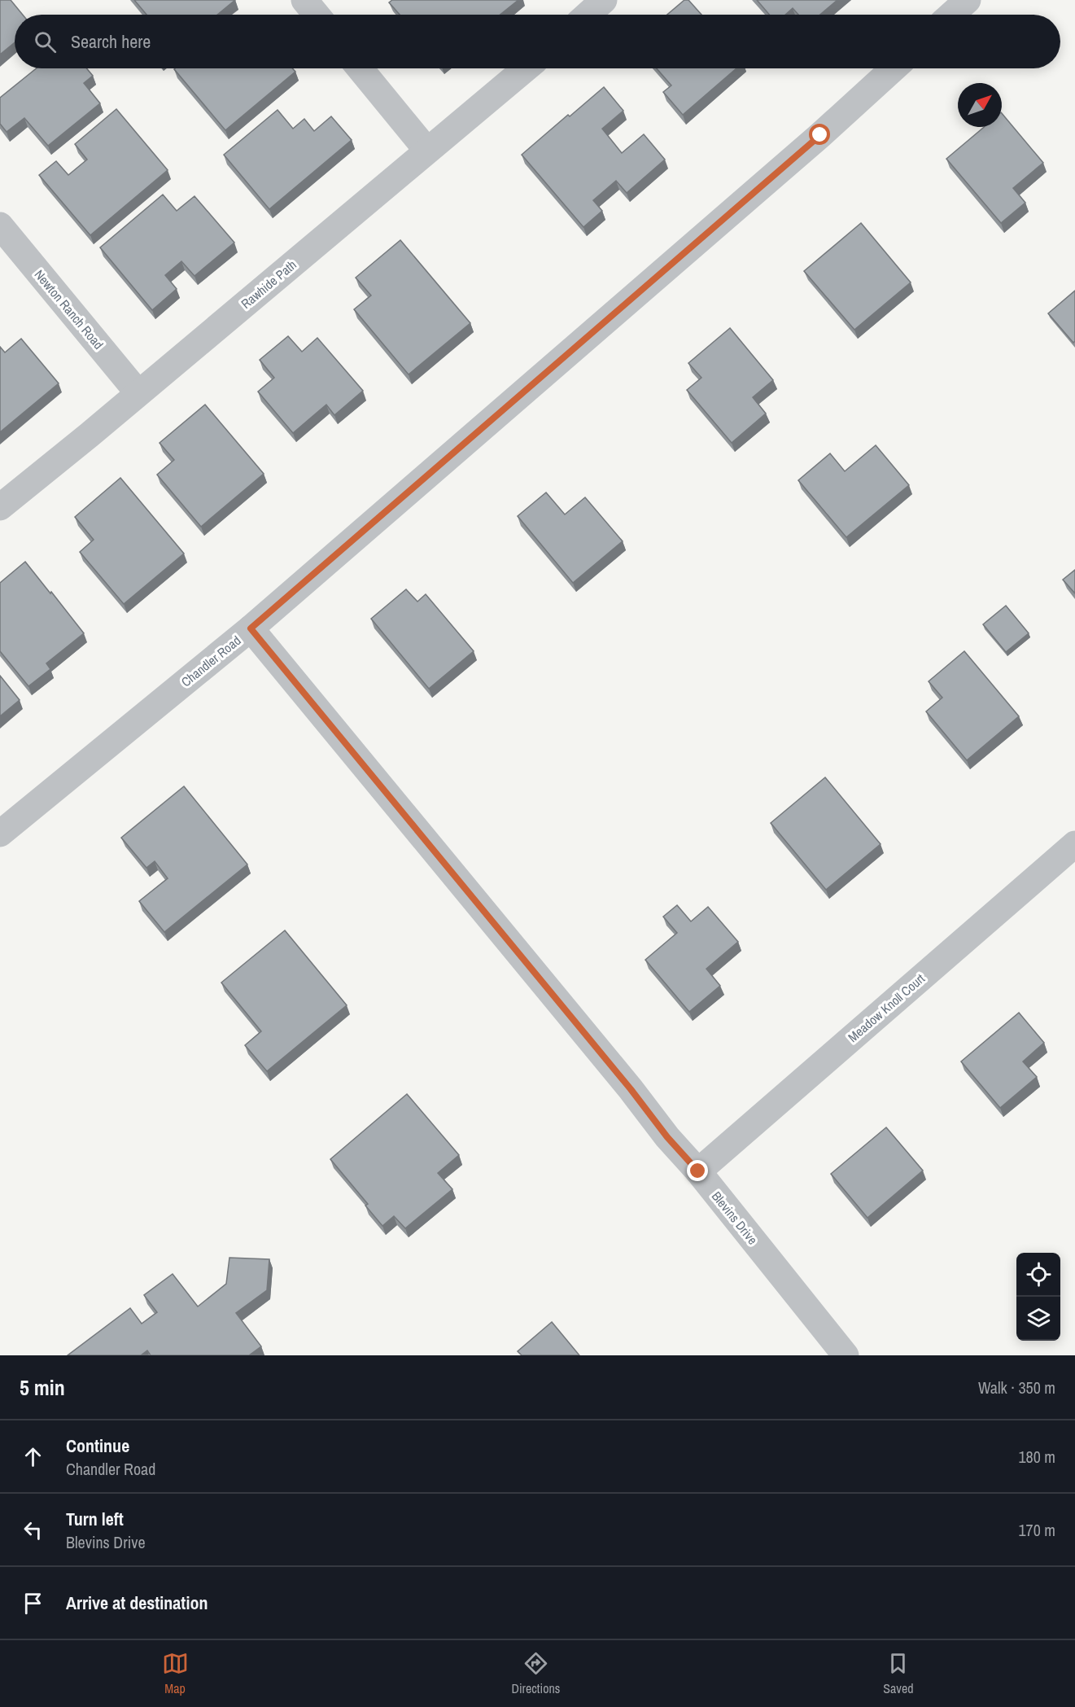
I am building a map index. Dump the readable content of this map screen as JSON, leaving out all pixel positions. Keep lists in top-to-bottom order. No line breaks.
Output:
{"streets":{"street":["Rawhide Path","Newton Ranch Road","Chandler Road","Meadow Knoll Court","Blevins Drive"]},"crossings":[["Rawhide Path","Newton Ranch Road"],["Chandler Road","Blevins Drive"],["Meadow Knoll Court","Blevins Drive"]],"north":"top right","page":{"search":"Search here","heading":["5 min","Walk · 350 m"],"list":[["Continue","Chandler Road","180 m"],["Turn left","Blevins Drive","170 m"],"Arrive at destination"],"nav":["Map","Directions","Saved"]}}
